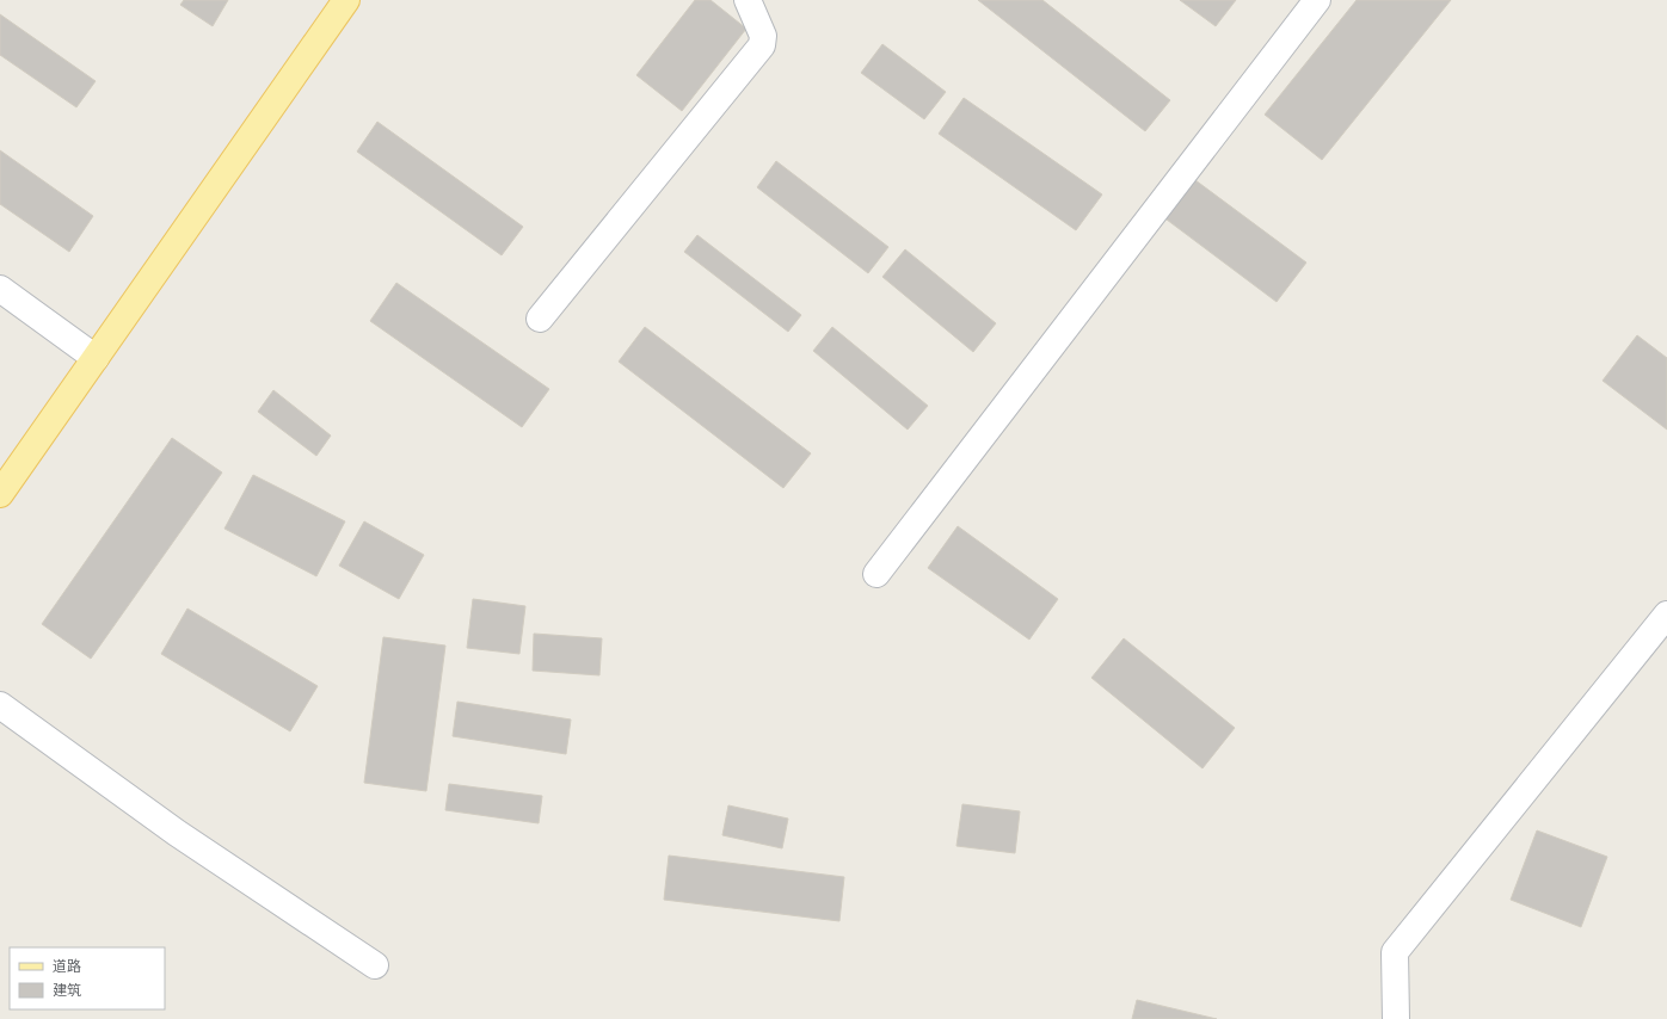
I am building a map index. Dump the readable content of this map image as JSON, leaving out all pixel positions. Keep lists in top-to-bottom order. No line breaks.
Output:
{"legend":["道路","建筑"]}
